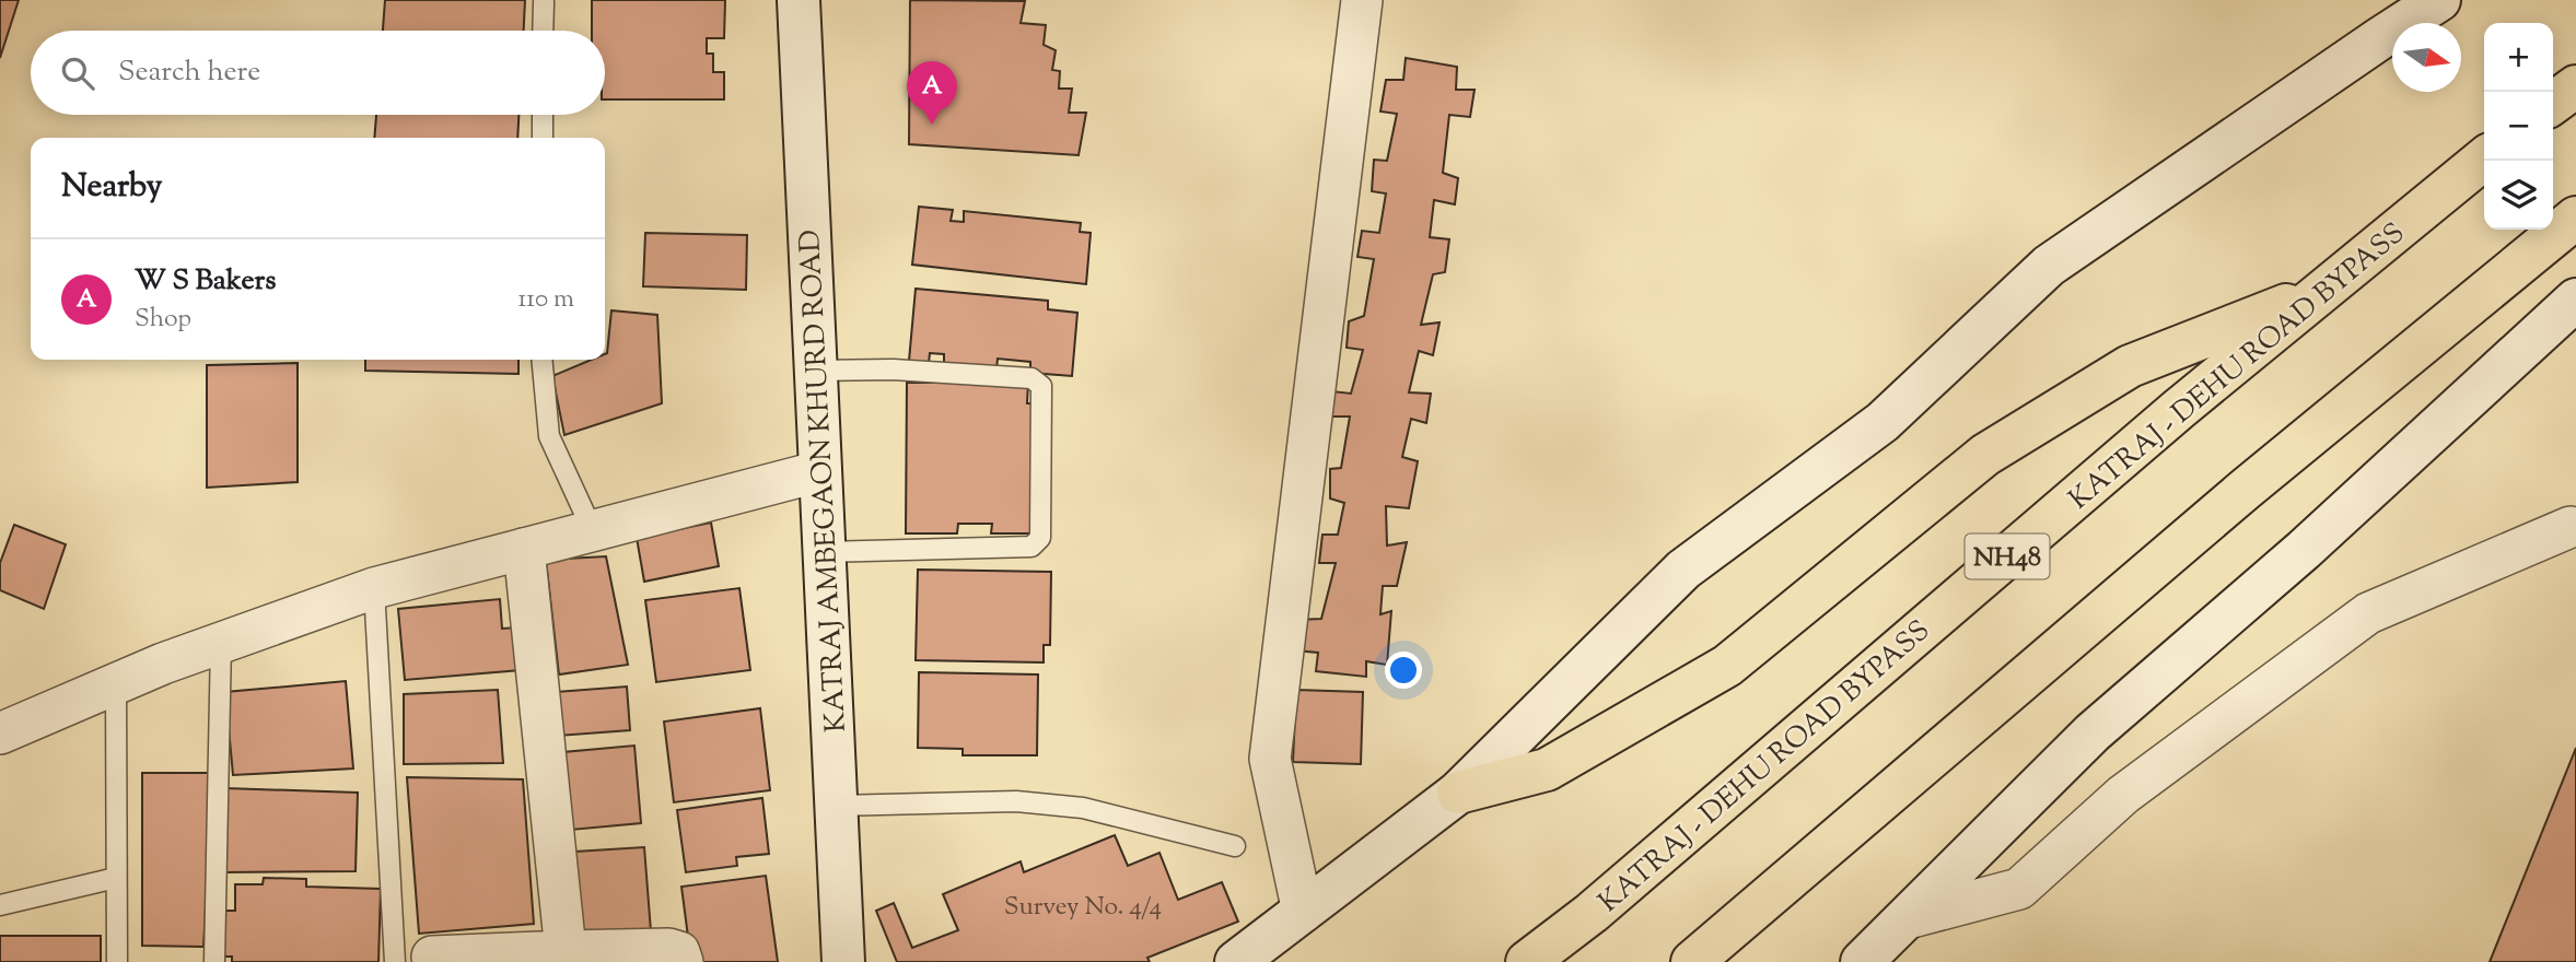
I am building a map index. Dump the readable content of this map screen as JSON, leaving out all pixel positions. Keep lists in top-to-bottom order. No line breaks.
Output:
{"streets":{"highway":["KATRAJ - DEHU ROAD BYPASS","NH48"],"street":["KATRAJ AMBEGAON KHURD ROAD"]},"house_numbers":["Survey No. 4/4"],"north":"right","page":{"map_buttons":["+","−"],"search":"Search here","pins":"A","heading":"Nearby","list":[{"mark":"A","name":"W S Bakers","note":"Shop","value":"110 m"}]}}
